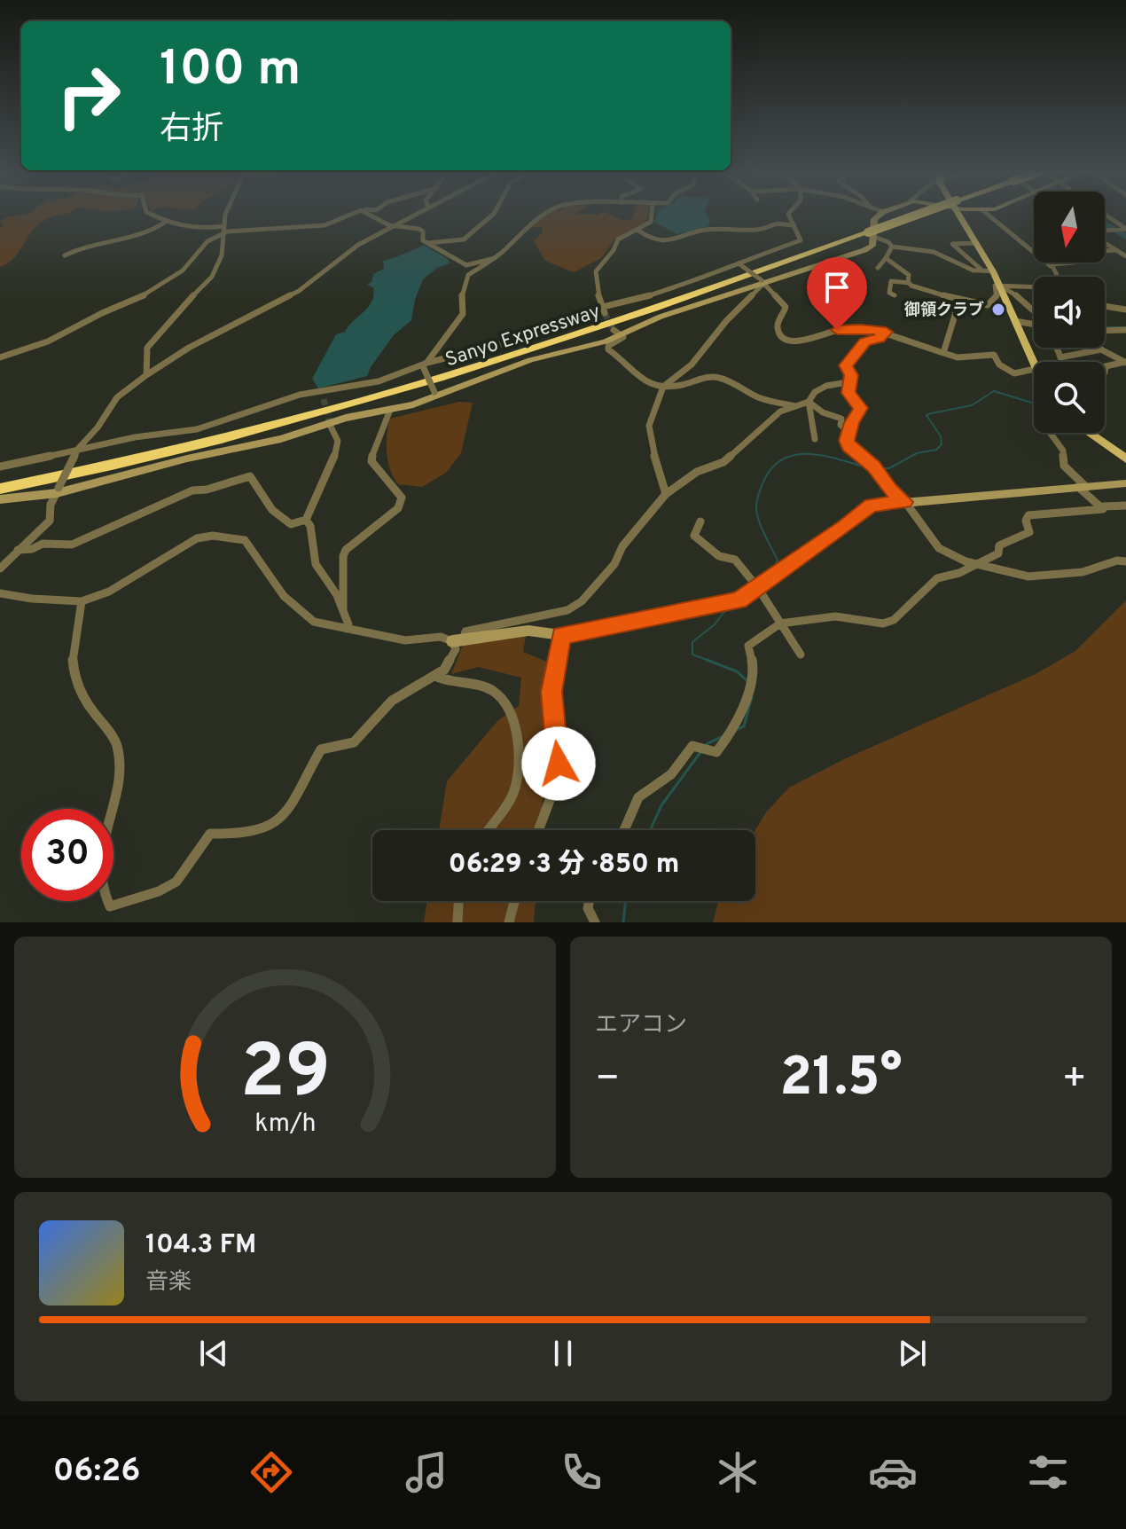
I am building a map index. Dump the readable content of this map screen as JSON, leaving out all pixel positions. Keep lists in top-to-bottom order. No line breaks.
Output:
{"streets":{"highway":["Sanyo Expressway"]},"places":["御領クラブ"],"north":"bottom","page":{"turn":["100 m","右折"],"limit":"30","trip":"06:29 · 3 分 · 850 m","tile":"エアコン","heat":["−","21.5°","+"],"song":["104.3 FM","音楽"],"tabs":"06:26","gauge":["29","km/h"]}}
